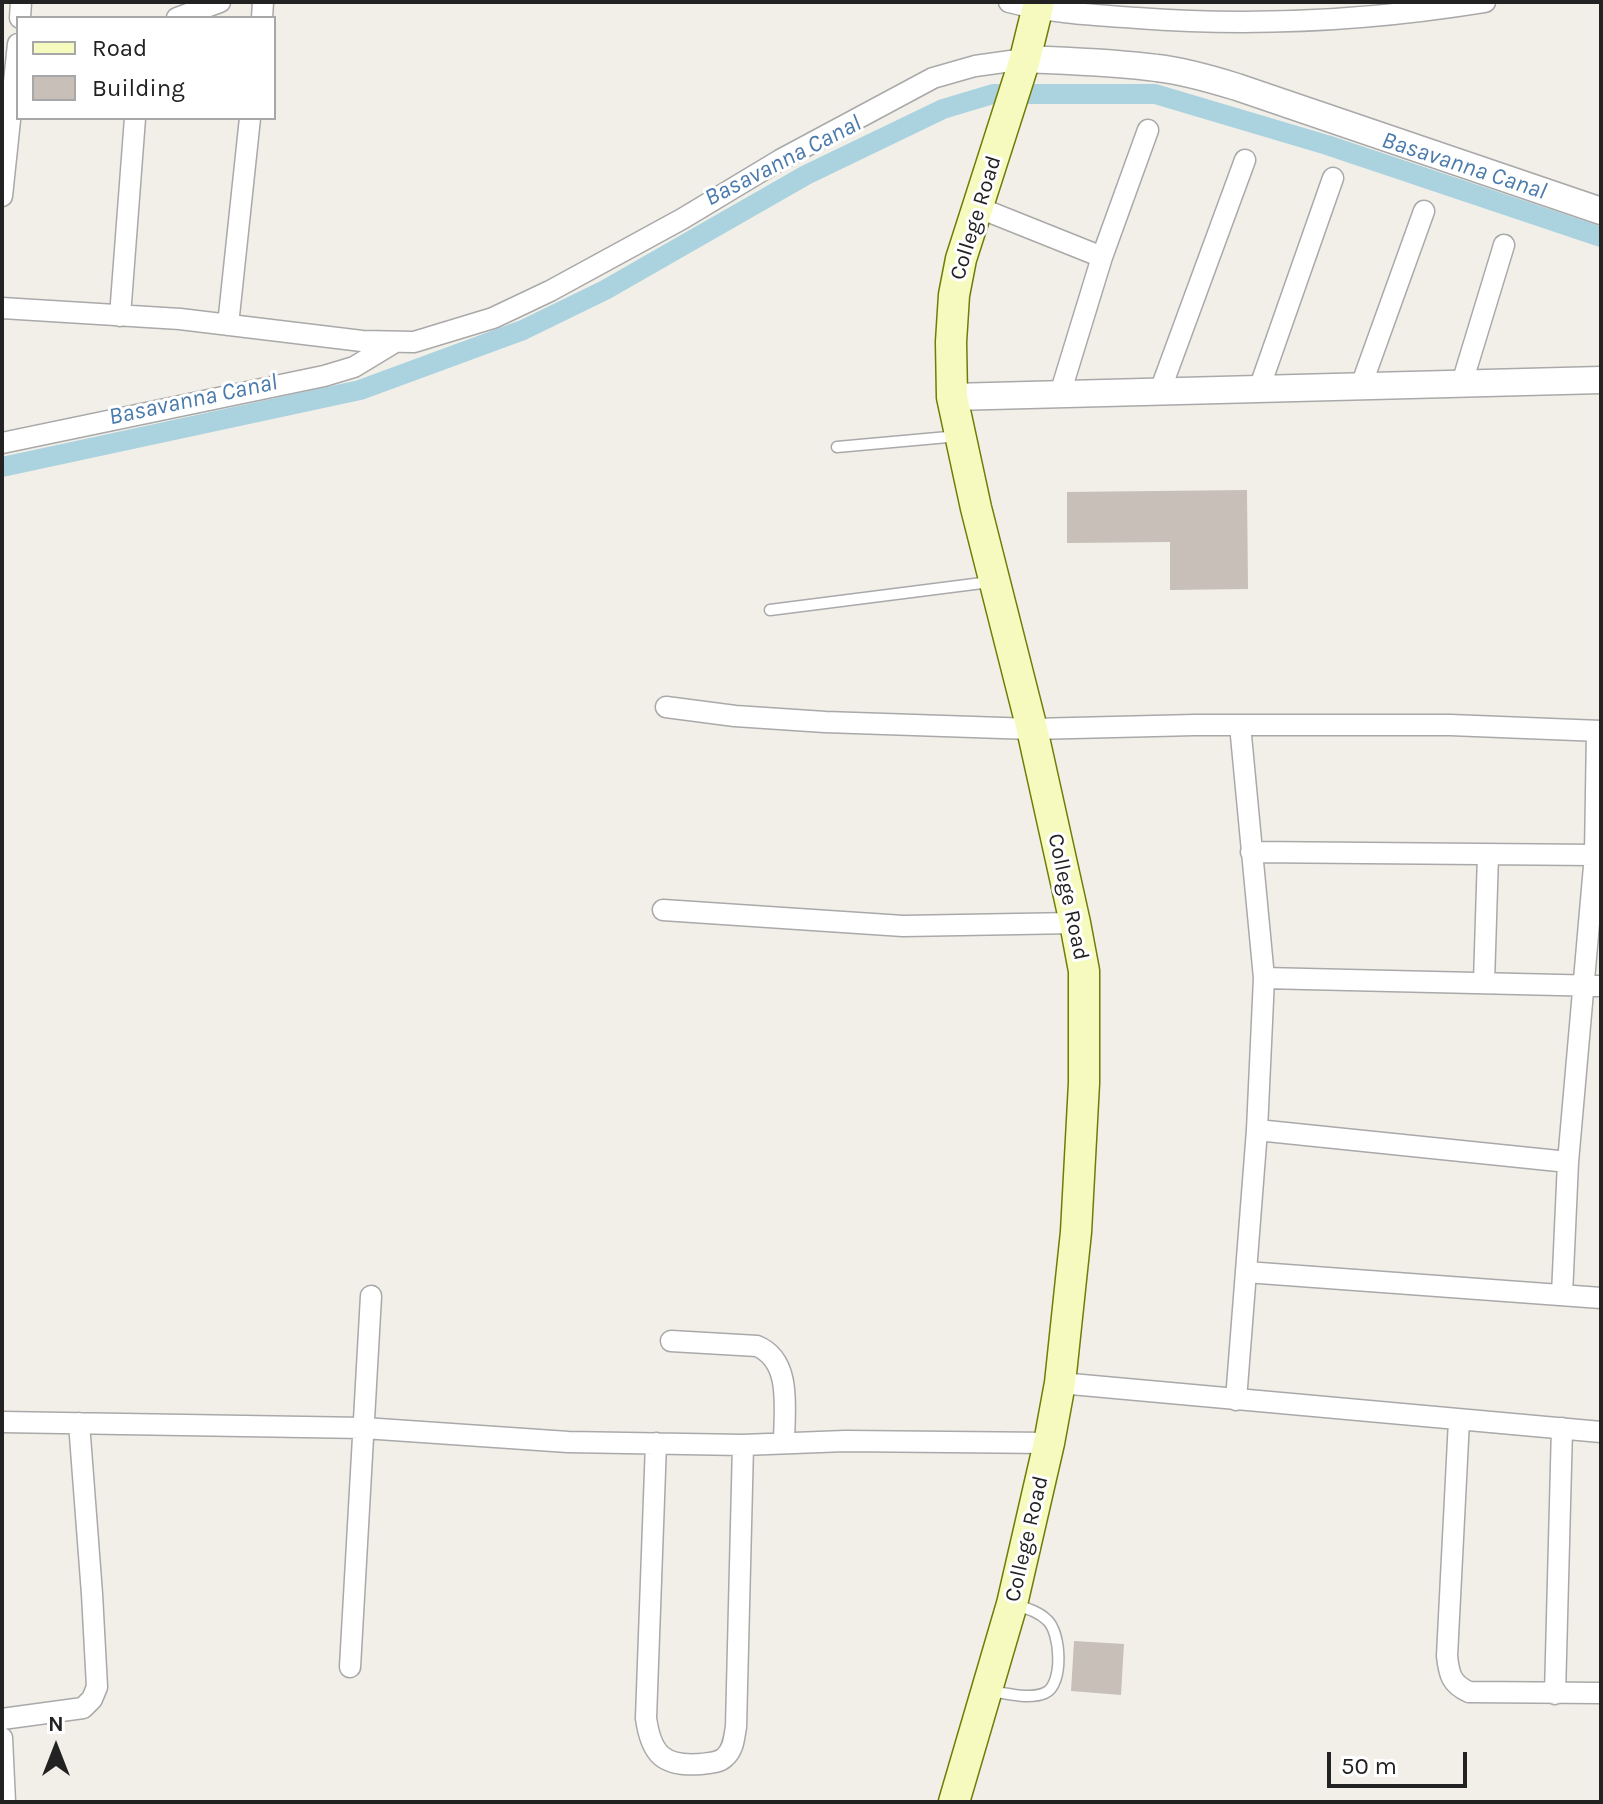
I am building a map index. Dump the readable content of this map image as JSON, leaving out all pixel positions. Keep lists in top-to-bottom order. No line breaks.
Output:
{"streets":{"main road":["College Road"]},"water":["Basavanna Canal"],"legend":["Road","Building"],"scale_bar":"50 m","north":"top"}
